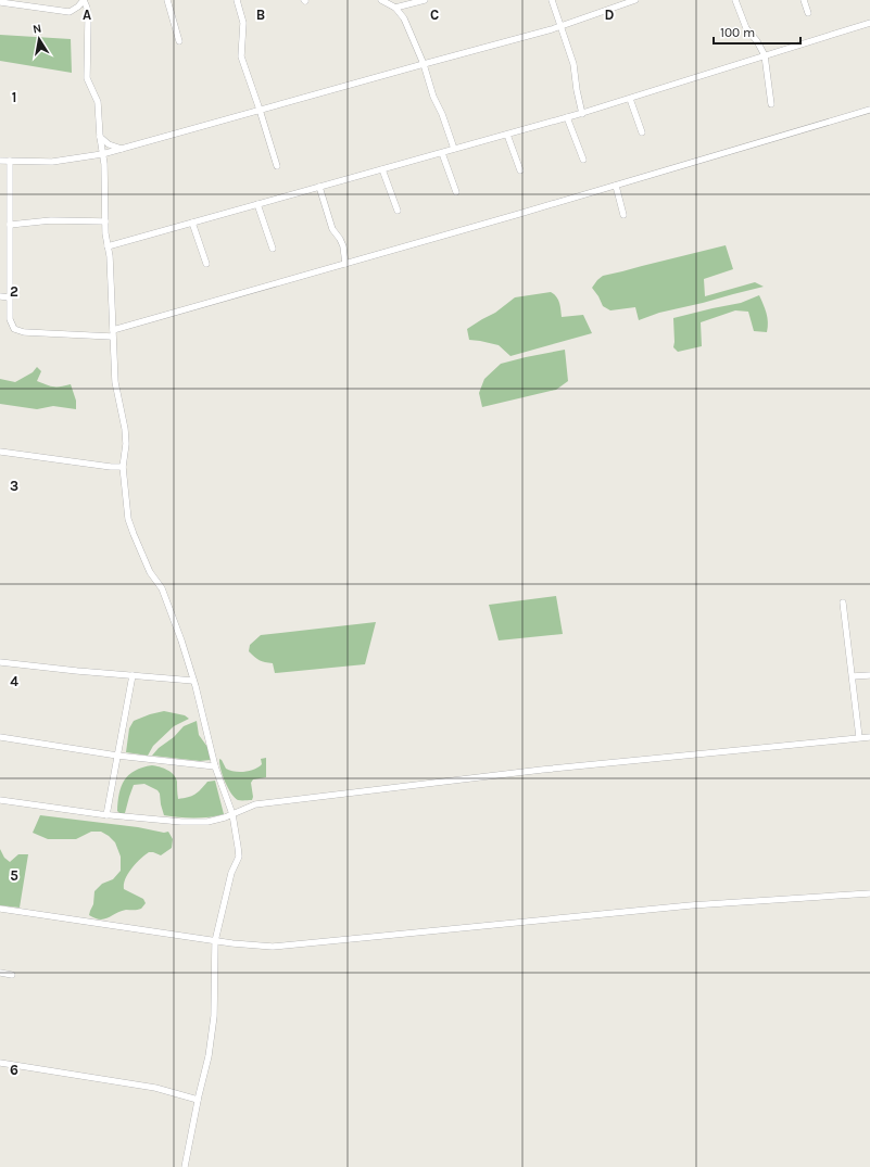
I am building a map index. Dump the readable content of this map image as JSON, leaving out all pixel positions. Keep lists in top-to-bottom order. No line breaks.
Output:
{"scale_bar":"100 m","north":"top","grid":{"columns":["A","B","C","D"],"rows":["1","2","3","4","5","6"]}}
